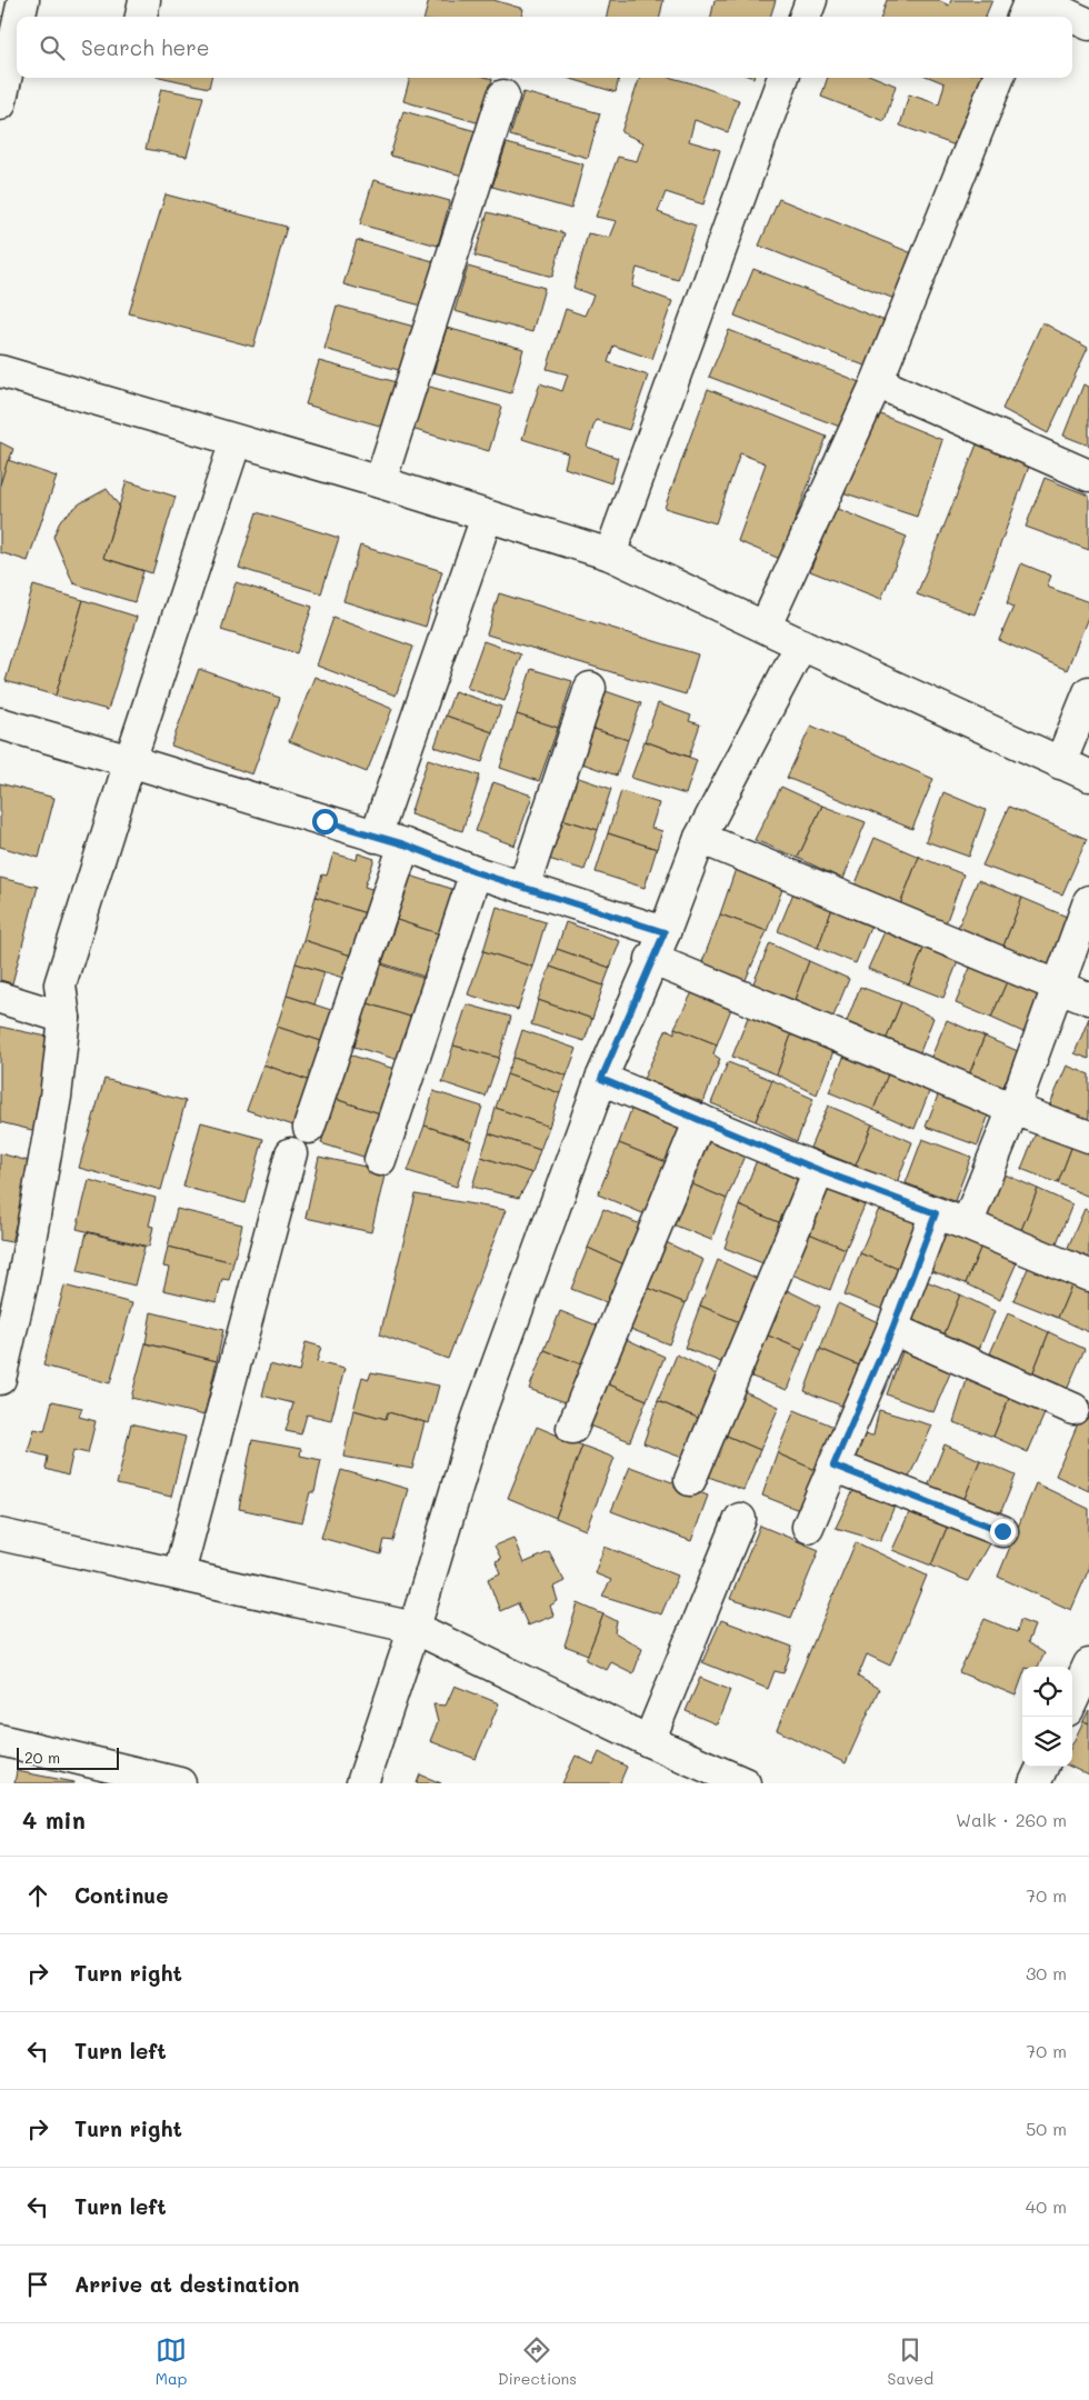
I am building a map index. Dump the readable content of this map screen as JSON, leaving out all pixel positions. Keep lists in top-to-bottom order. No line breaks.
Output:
{"scale_bar":"20 m","page":{"search":"Search here","scale":"20 m","heading":["4 min","Walk · 260 m"],"list":[["Continue","70 m"],["Turn right","30 m"],["Turn left","70 m"],["Turn right","50 m"],["Turn left","40 m"],"Arrive at destination"],"nav":["Map","Directions","Saved"]}}
